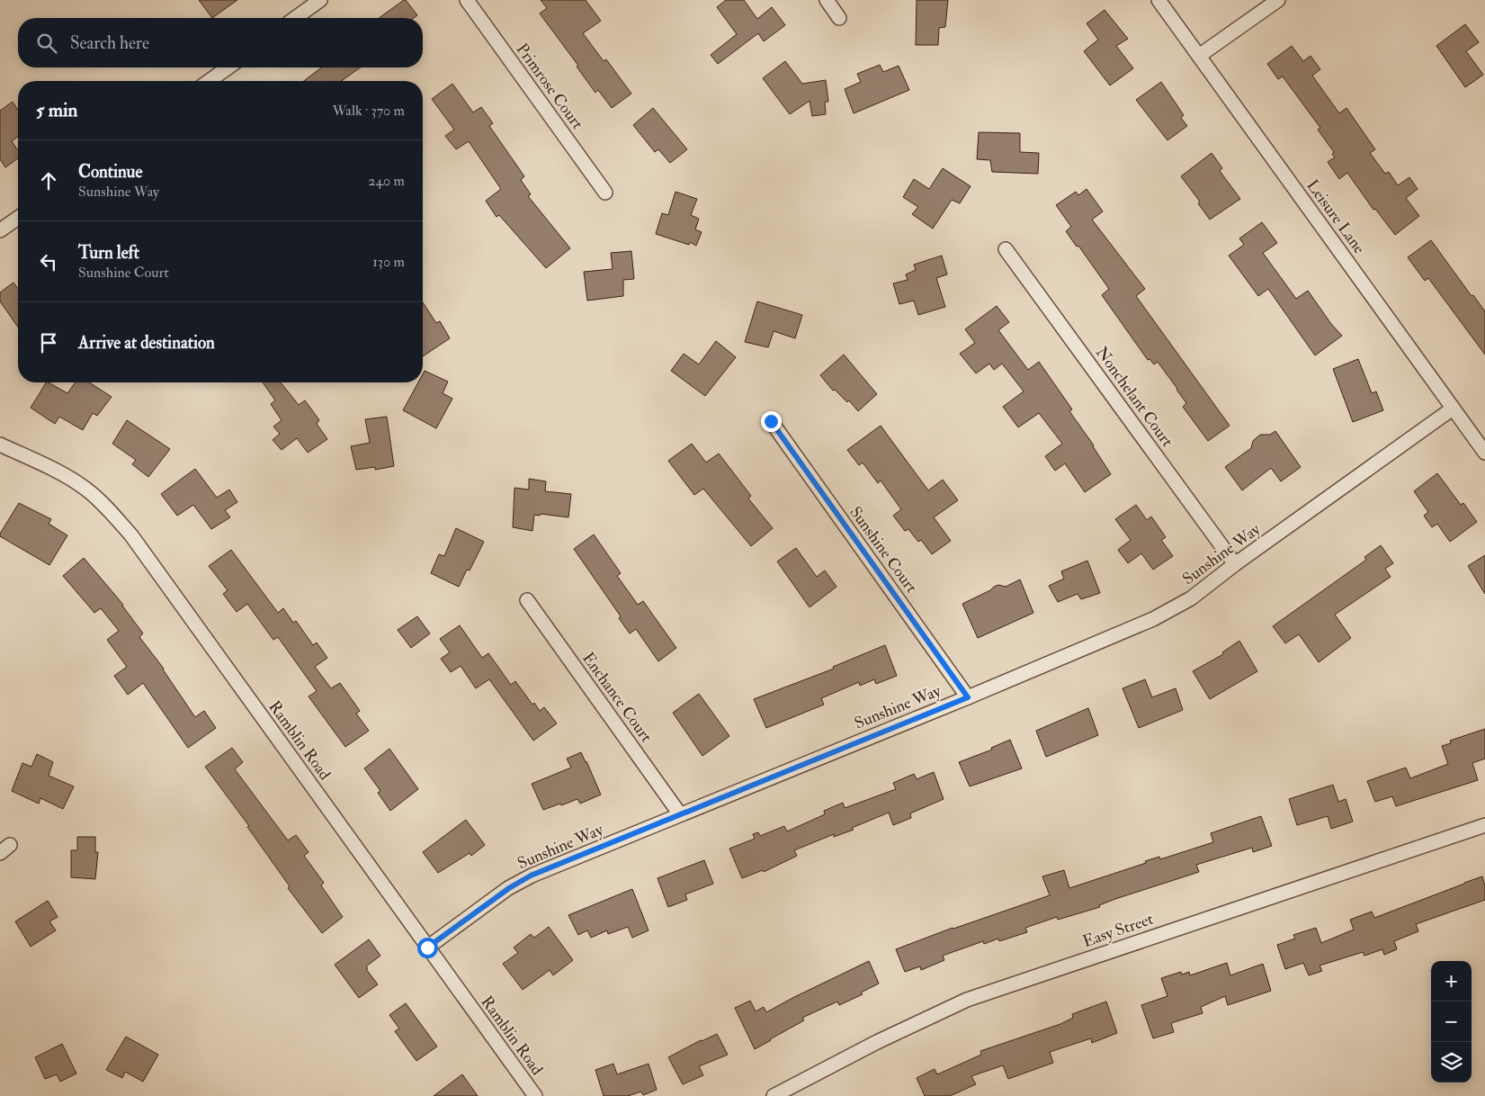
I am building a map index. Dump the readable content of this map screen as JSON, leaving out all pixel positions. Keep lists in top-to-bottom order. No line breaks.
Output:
{"streets":{"street":["Primrose Court","Leisure Lane","Nonchelant Court","Sunshine Court","Sunshine Way","Enchance Court","Ramblin Road","Easy Street"]},"crossings":[["Leisure Lane","Sunshine Way"],["Nonchelant Court","Sunshine Way"],["Sunshine Court","Sunshine Way"],["Sunshine Way","Enchance Court"],["Sunshine Way","Ramblin Road"]],"page":{"search":"Search here","heading":["5 min","Walk · 370 m"],"list":[["Continue","Sunshine Way","240 m"],["Turn left","Sunshine Court","130 m"],"Arrive at destination"],"map_buttons":["+","−"]}}
